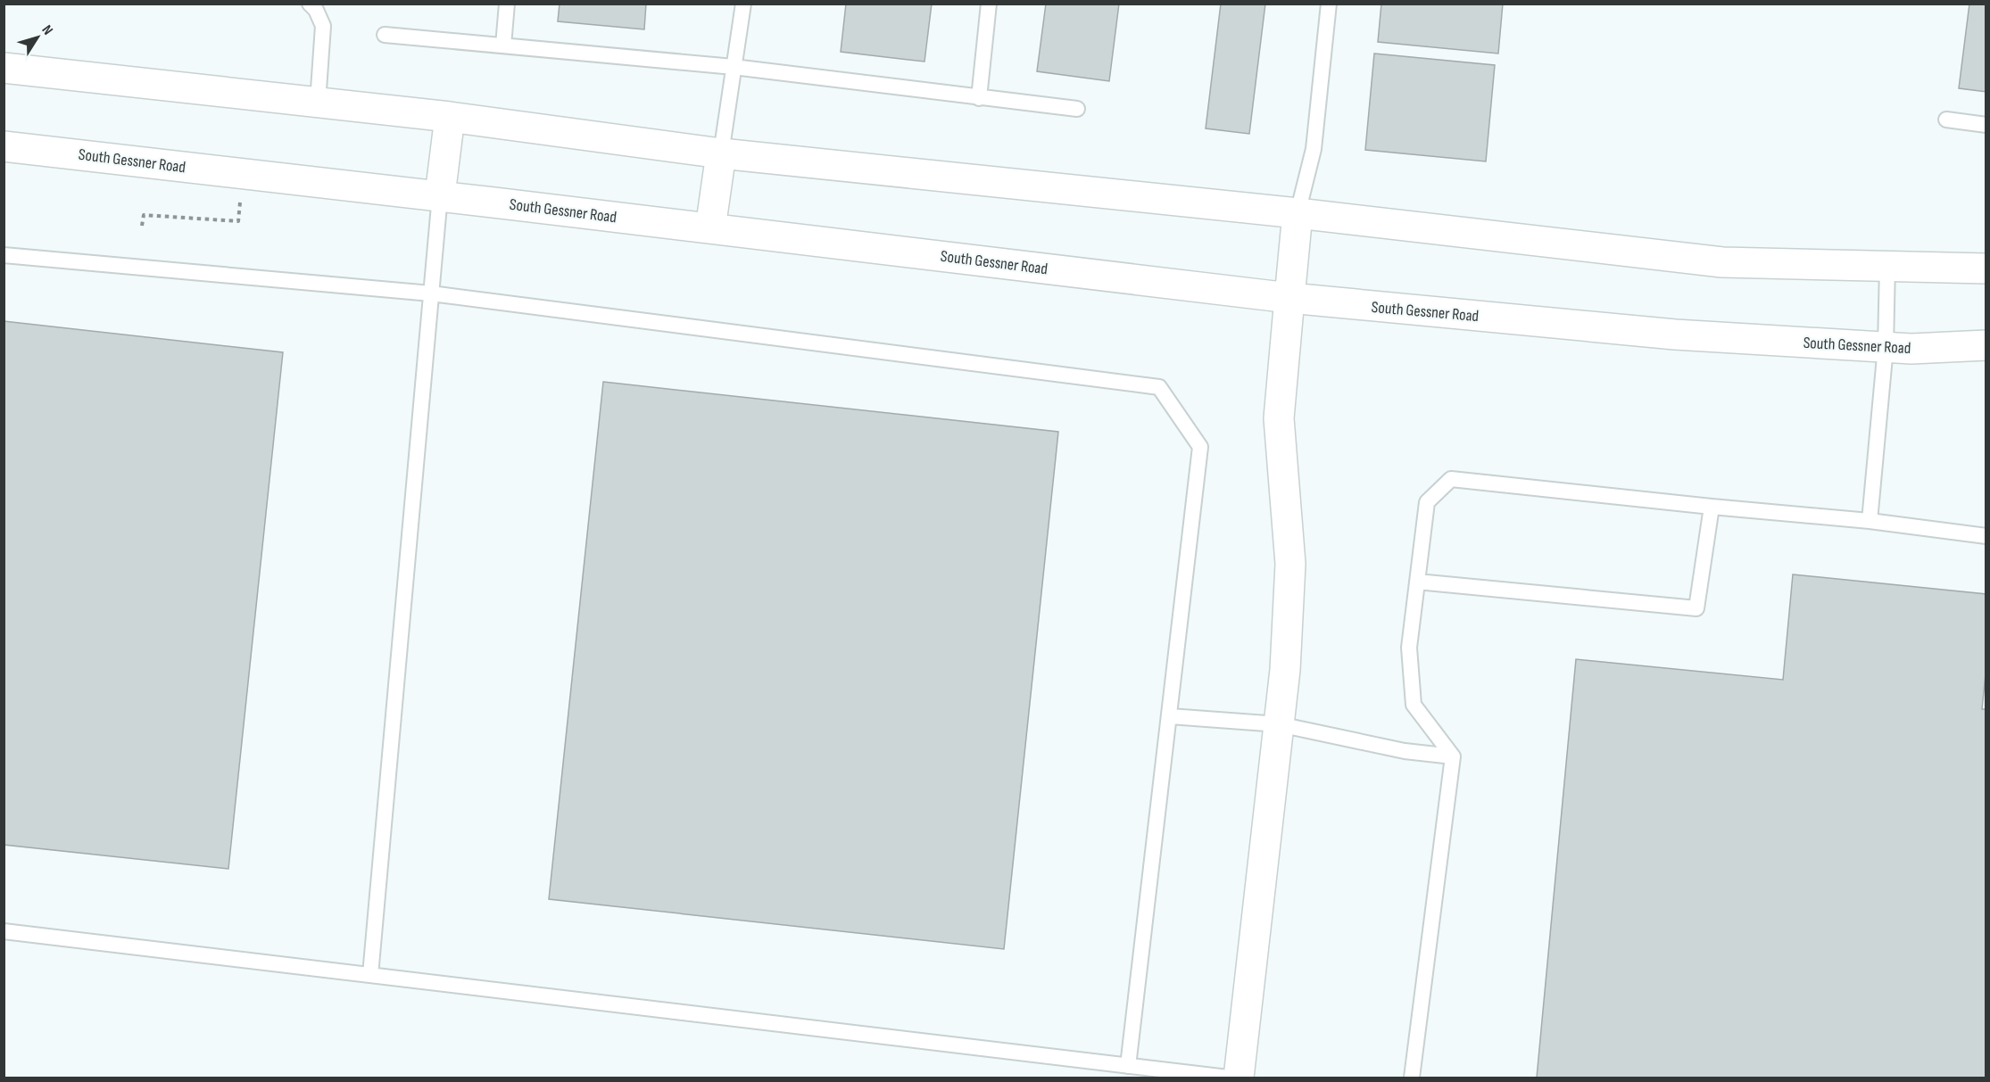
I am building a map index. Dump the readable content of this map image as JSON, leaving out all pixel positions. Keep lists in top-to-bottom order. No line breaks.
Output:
{"streets":{"main road":["South Gessner Road"]},"north":"top right"}
